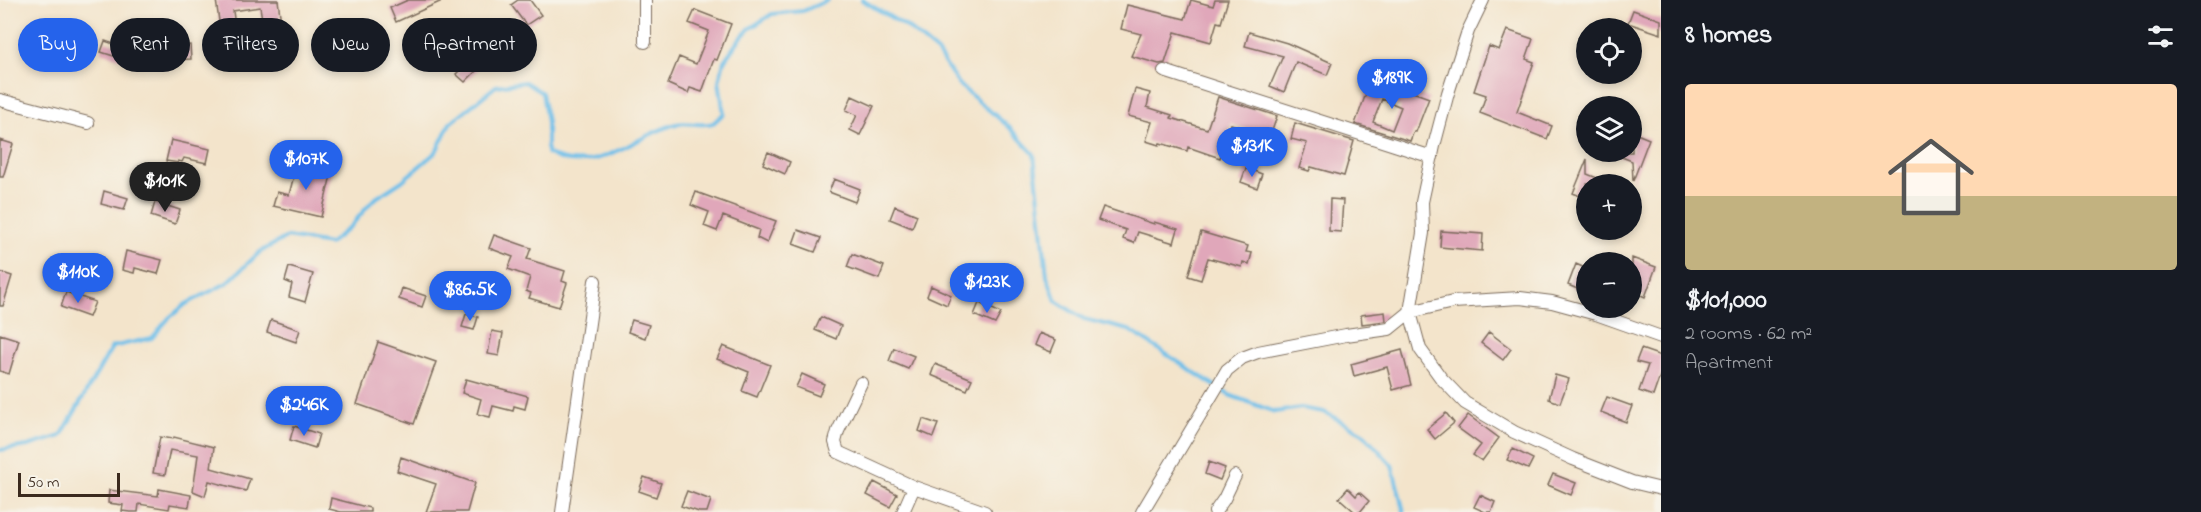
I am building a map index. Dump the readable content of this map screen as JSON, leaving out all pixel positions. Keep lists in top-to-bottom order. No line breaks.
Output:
{"scale_bar":"50 m","page":{"heading":"8 homes","map_buttons":["+","−"],"chip":["Buy","Rent","Filters","New","Apartment"],"price":["$189K","$131K","$107K","$101K","$110K","$123K","$86.5K","$246K"],"list":[{"name":"$101,000","note":"2 rooms · 62 m² · Apartment"}],"scale":"50 m"}}
